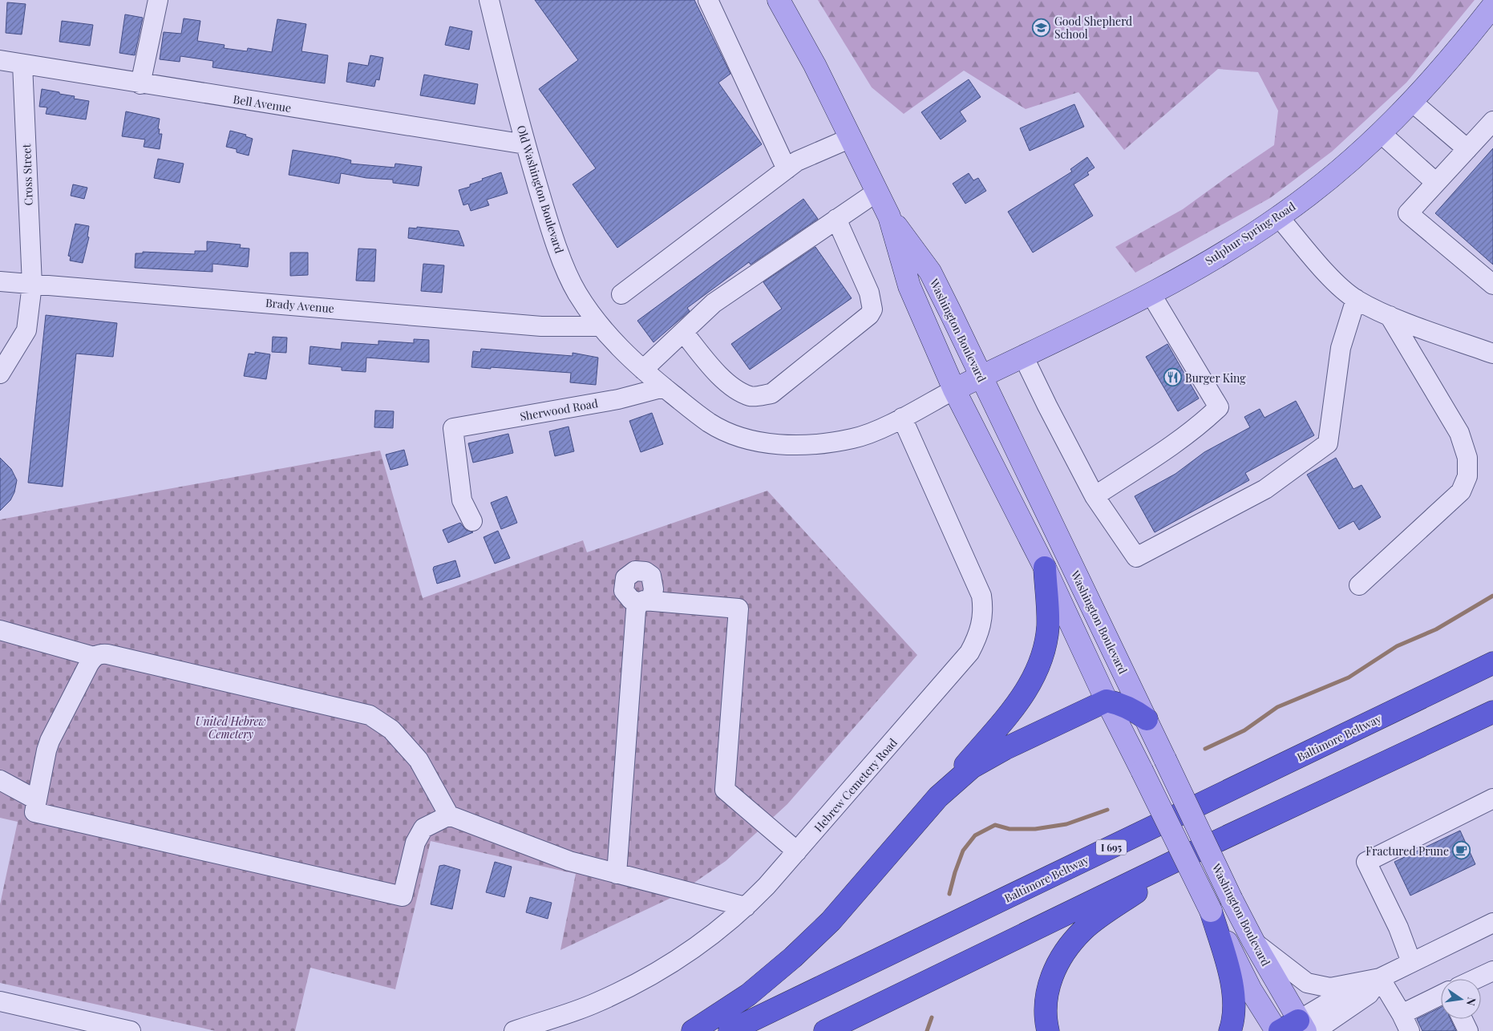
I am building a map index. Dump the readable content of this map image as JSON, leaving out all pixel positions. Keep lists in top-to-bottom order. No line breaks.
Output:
{"streets":{"highway":["Baltimore Beltway","I 695"],"main road":["Sulphur Spring Road","Washington Boulevard"],"street":["Bell Avenue","Cross Street","Old Washington Boulevard","Brady Avenue","Sherwood Road","Hebrew Cemetery Road"]},"crossings":[["Bell Avenue","Cross Street"],["Bell Avenue","Old Washington Boulevard"],["Cross Street","Brady Avenue"],["Old Washington Boulevard","Sulphur Spring Road"],["Old Washington Boulevard","Brady Avenue"],["Old Washington Boulevard","Washington Boulevard"],["Old Washington Boulevard","Sherwood Road"],["Old Washington Boulevard","Hebrew Cemetery Road"],["Sulphur Spring Road","Washington Boulevard"]],"parks":["United Hebrew Cemetery"],"places":{"school or university":["Good Shepherd School"],"restaurant":["Burger King"],"cafe":["Fractured Prune"]},"north":"right"}
